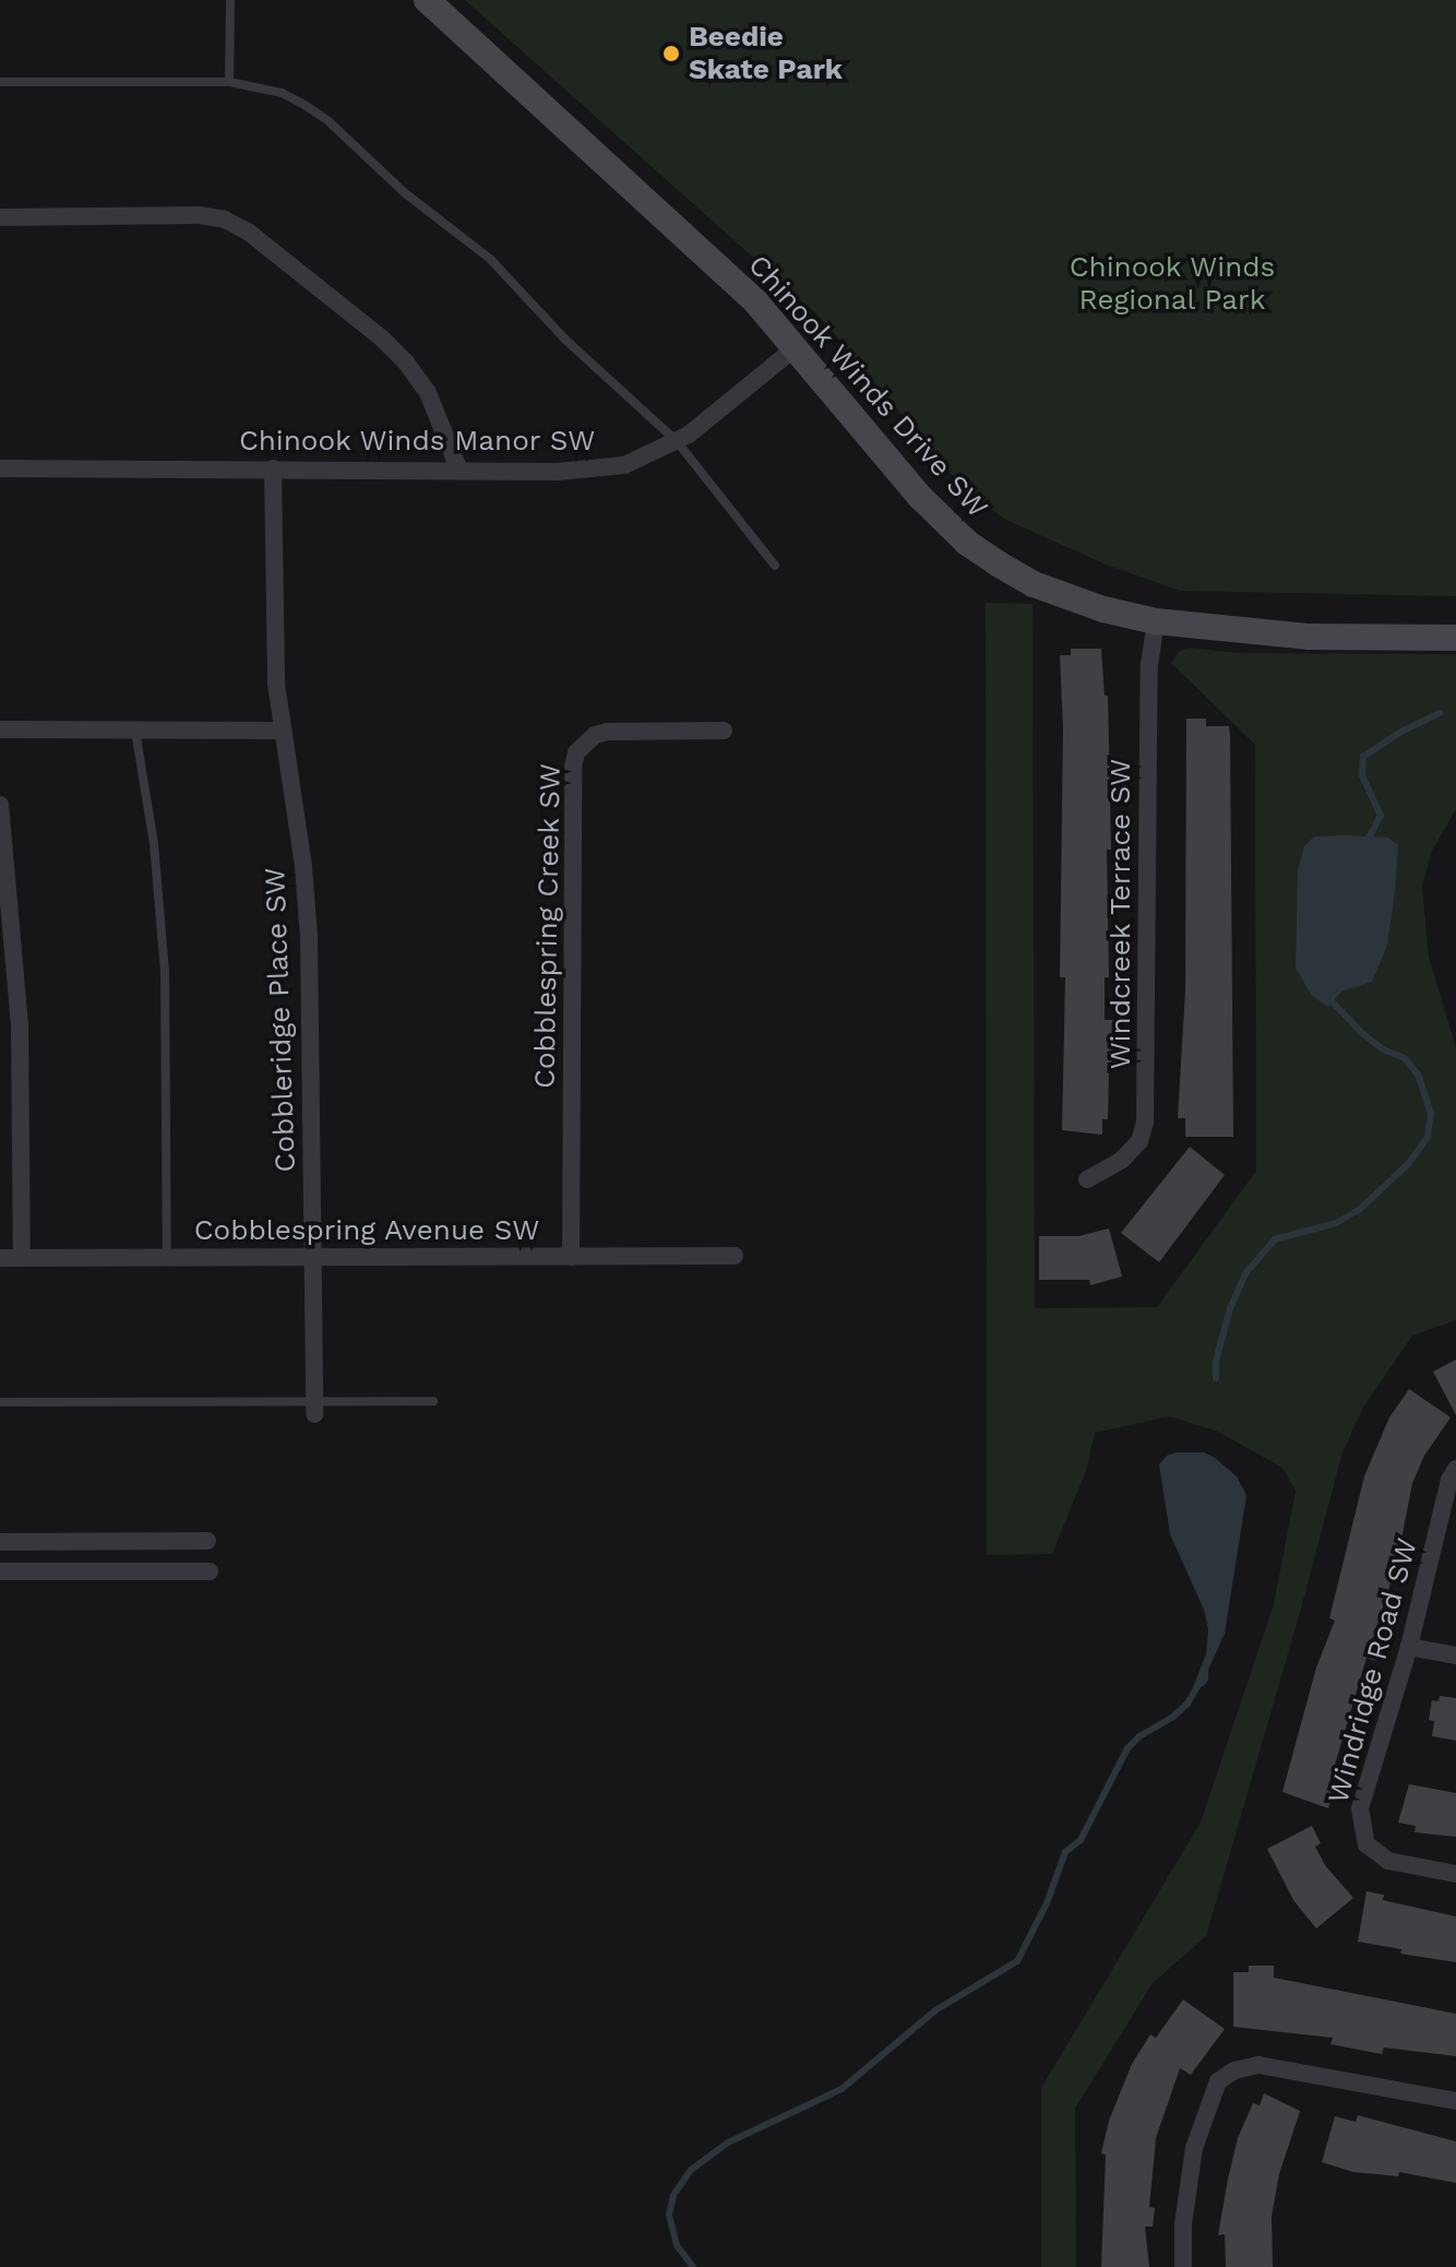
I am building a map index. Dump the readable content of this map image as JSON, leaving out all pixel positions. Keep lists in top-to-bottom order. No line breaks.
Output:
{"streets":{"street":["Chinook Winds Drive SW","Chinook Winds Manor SW","Windcreek Terrace SW","Cobblespring Creek SW","Cobbleridge Place SW","Cobblespring Avenue SW","Windridge Road SW"]},"crossings":[["Chinook Winds Drive SW","Chinook Winds Manor SW"],["Chinook Winds Drive SW","Windcreek Terrace SW"],["Chinook Winds Manor SW","Cobbleridge Place SW"],["Cobblespring Creek SW","Cobblespring Avenue SW"],["Cobbleridge Place SW","Cobblespring Avenue SW"]],"parks":["Chinook Winds Regional Park"],"places":["Beedie Skate Park"]}
